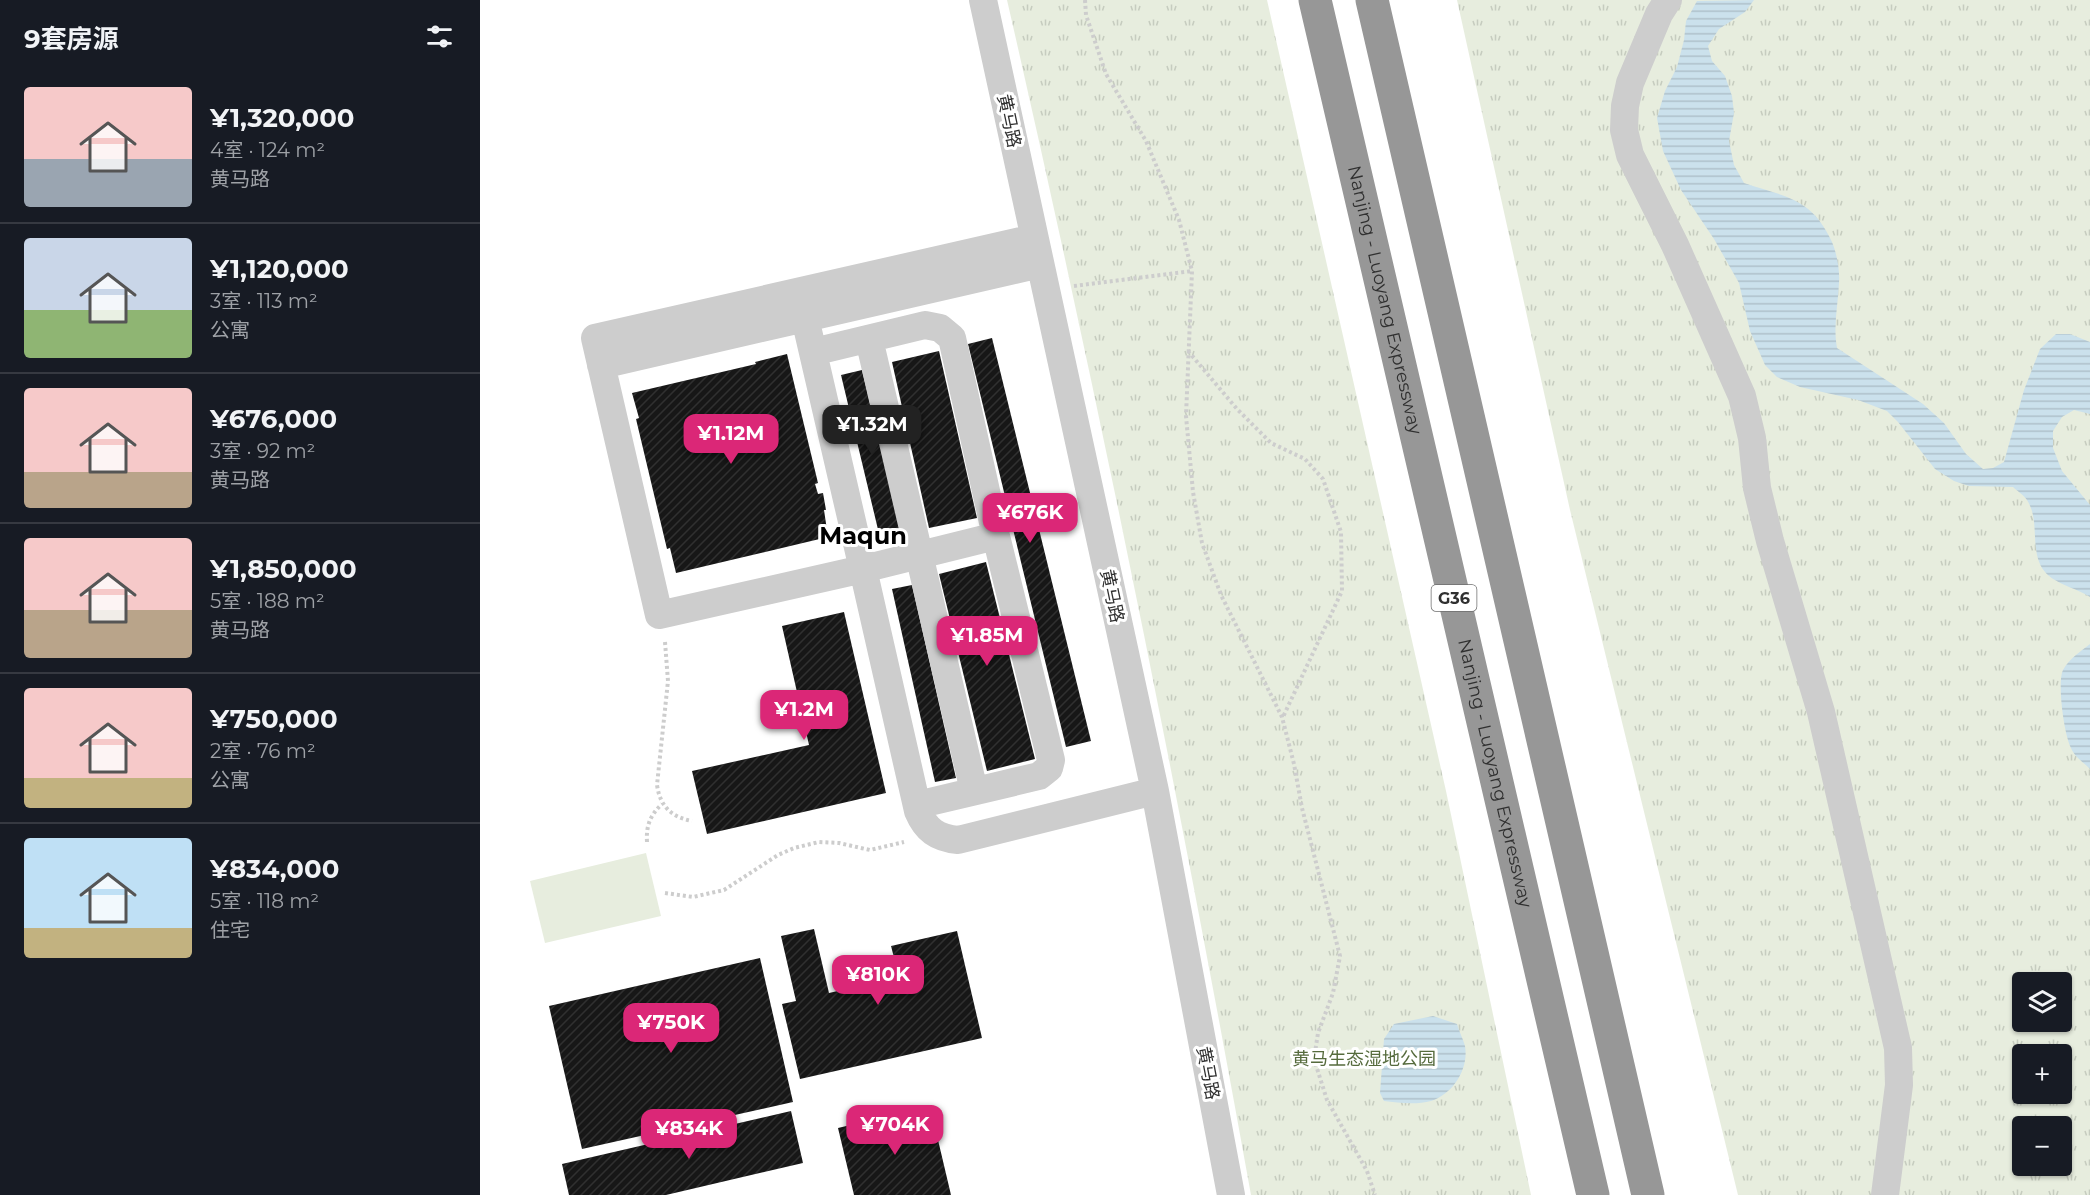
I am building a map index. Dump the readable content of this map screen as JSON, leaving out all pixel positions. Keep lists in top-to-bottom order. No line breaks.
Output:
{"streets":{"highway":["Nanjing - Luoyang Expressway","G36"],"street":["黄马路"]},"districts":["Maqun"],"parks":["黄马生态湿地公园"],"page":{"heading":"9套房源","list":[{"name":"¥1,320,000","note":"4室 · 124 m² · 黄马路"},{"name":"¥1,120,000","note":"3室 · 113 m² · 公寓"},{"name":"¥676,000","note":"3室 · 92 m² · 黄马路"},{"name":"¥1,850,000","note":"5室 · 188 m² · 黄马路"},{"name":"¥750,000","note":"2室 · 76 m² · 公寓"},{"name":"¥834,000","note":"5室 · 118 m² · 住宅"}],"price":["¥1.32M","¥1.12M","¥676K","¥1.85M","¥1.2M","¥810K","¥750K","¥704K","¥834K"],"map_buttons":["+","−"]}}
